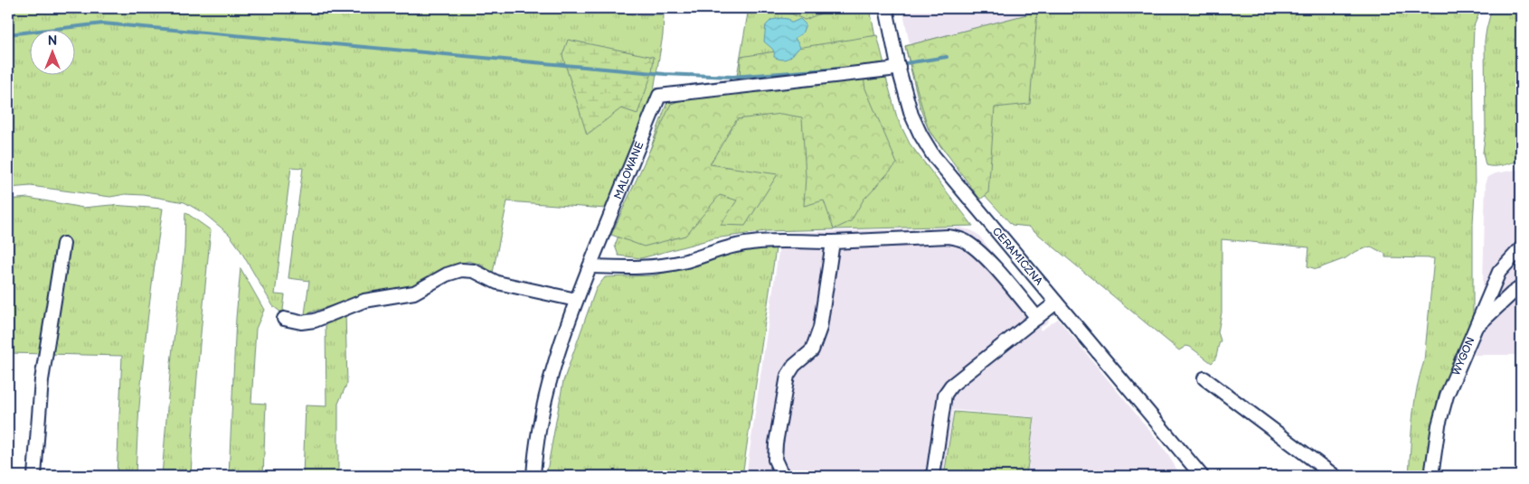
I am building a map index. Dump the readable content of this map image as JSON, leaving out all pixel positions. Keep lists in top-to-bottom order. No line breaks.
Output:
{"streets":{"street":["MALOWANE","CERAMICZNA","WYGON"]},"crossings":[["MALOWANE","CERAMICZNA"]],"north":"top"}
